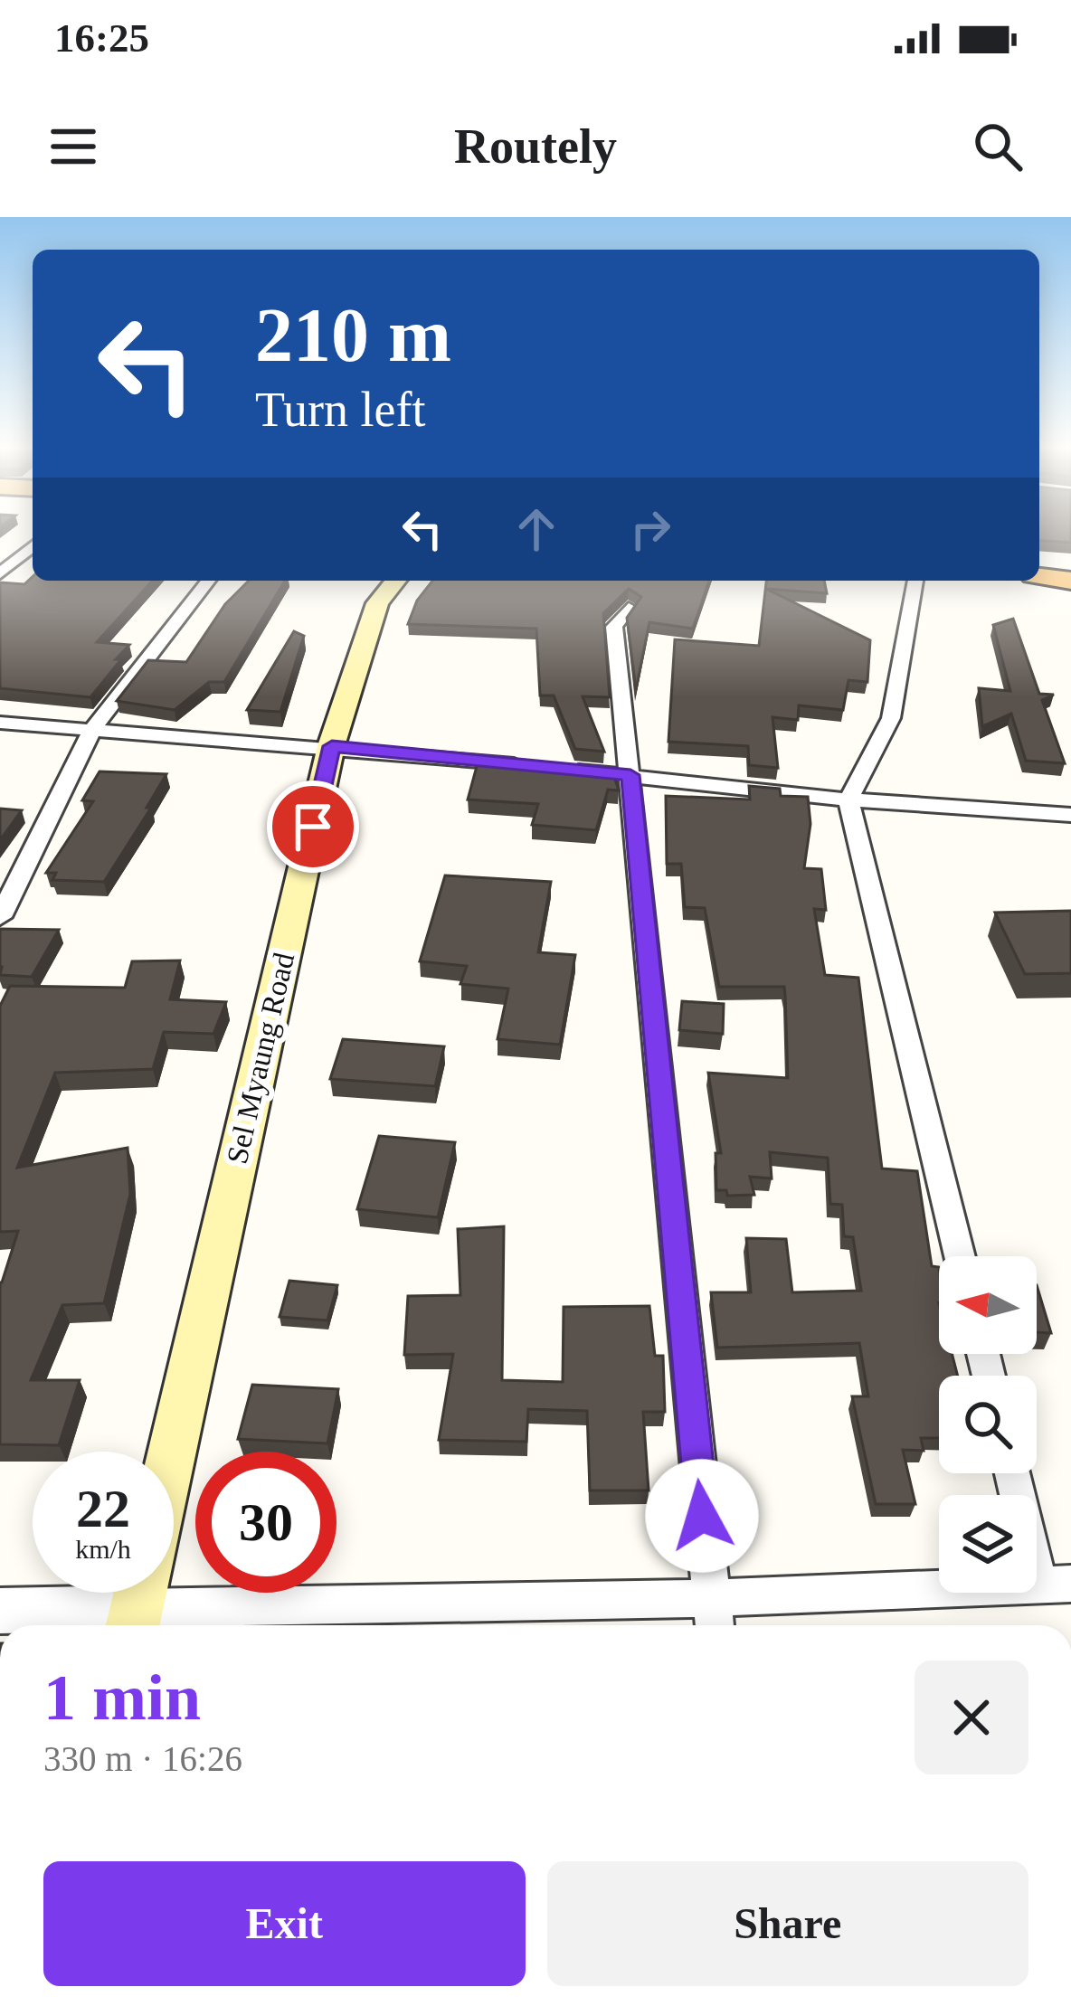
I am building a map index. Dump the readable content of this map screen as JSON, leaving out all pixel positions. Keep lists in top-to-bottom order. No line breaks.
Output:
{"streets":{"main road":["Sel Myaung Road"]},"north":"left","page":{"status":"16:25","header":"Routely","turn":["210 m","Turn left"],"speed":"22 km/h","limit":"30","heading":["1 min","330 m · 16:26"],"buttons":["Exit","Share"]}}
